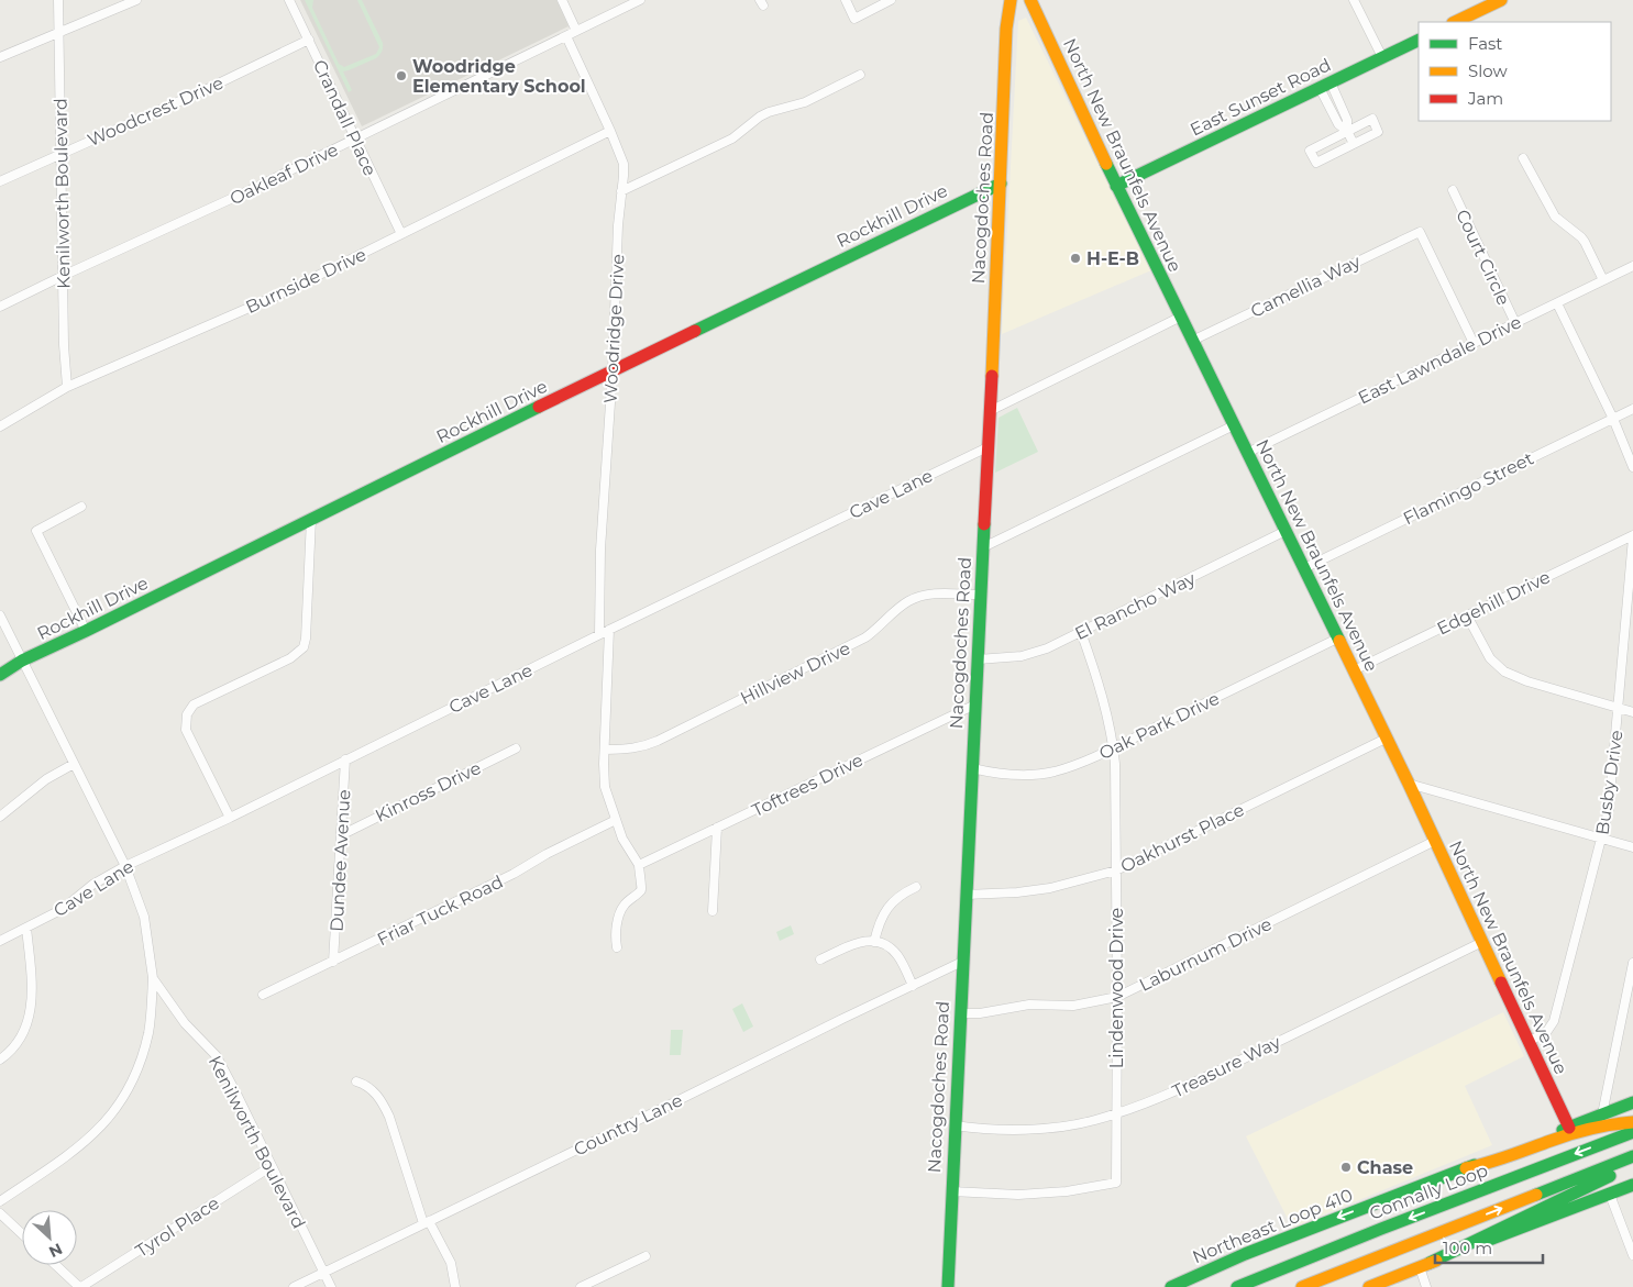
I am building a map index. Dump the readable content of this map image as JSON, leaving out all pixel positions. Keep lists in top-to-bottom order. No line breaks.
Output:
{"streets":{"main road":["East Sunset Road","North New Braunfels Avenue","Nacogdoches Road","Rockhill Drive","Connally Loop","Northeast Loop 410"],"street":["Woodcrest Drive","Crandall Place","Oakleaf Drive","Kenilworth Boulevard","Court Circle","Burnside Drive","Camellia Way","Woodridge Drive","East Lawndale Drive","Flamingo Street","Cave Lane","Edgehill Drive","El Rancho Way","Hillview Drive","Oak Park Drive","Busby Drive","Toftrees Drive","Kinross Drive","Oakhurst Place","Dundee Avenue","Friar Tuck Road","Laburnum Drive","Lindenwood Drive","Treasure Way","Country Lane","Tyrol Place"]},"crossings":[["East Sunset Road","North New Braunfels Avenue"],["Woodcrest Drive","Crandall Place"],["Woodcrest Drive","Kenilworth Boulevard"],["Crandall Place","Oakleaf Drive"],["Crandall Place","Burnside Drive"],["North New Braunfels Avenue","Camellia Way"],["North New Braunfels Avenue","East Lawndale Drive"],["North New Braunfels Avenue","Flamingo Street"],["North New Braunfels Avenue","Edgehill Drive"],["North New Braunfels Avenue","El Rancho Way"],["North New Braunfels Avenue","Oak Park Drive"],["North New Braunfels Avenue","Busby Drive"],["North New Braunfels Avenue","Oakhurst Place"],["North New Braunfels Avenue","Laburnum Drive"],["North New Braunfels Avenue","Treasure Way"],["North New Braunfels Avenue","Northeast Loop 410"],["Oakleaf Drive","Kenilworth Boulevard"],["Oakleaf Drive","Woodridge Drive"],["Kenilworth Boulevard","Rockhill Drive"],["Kenilworth Boulevard","Burnside Drive"],["Kenilworth Boulevard","Cave Lane"],["Kenilworth Boulevard","Country Lane"],["Kenilworth Boulevard","Tyrol Place"],["Nacogdoches Road","Rockhill Drive"],["Nacogdoches Road","Cave Lane"],["Nacogdoches Road","El Rancho Way"],["Nacogdoches Road","Hillview Drive"],["Nacogdoches Road","Oak Park Drive"],["Nacogdoches Road","Toftrees Drive"],["Nacogdoches Road","Oakhurst Place"],["Nacogdoches Road","Laburnum Drive"],["Nacogdoches Road","Lindenwood Drive"],["Nacogdoches Road","Treasure Way"],["Nacogdoches Road","Country Lane"],["Rockhill Drive","Woodridge Drive"],["Court Circle","East Lawndale Drive"],["Burnside Drive","Woodridge Drive"],["Camellia Way","East Lawndale Drive"],["Woodridge Drive","Cave Lane"],["Cave Lane","Dundee Avenue"],["Edgehill Drive","Busby Drive"],["El Rancho Way","Lindenwood Drive"],["Oak Park Drive","Lindenwood Drive"],["Kinross Drive","Dundee Avenue"],["Oakhurst Place","Lindenwood Drive"],["Dundee Avenue","Friar Tuck Road"],["Laburnum Drive","Lindenwood Drive"],["Lindenwood Drive","Treasure Way"]],"places":["Woodridge Elementary School","H-E-B","Chase"],"legend":["Fast","Slow","Jam"],"scale_bar":"100 m","north":"bottom right"}
